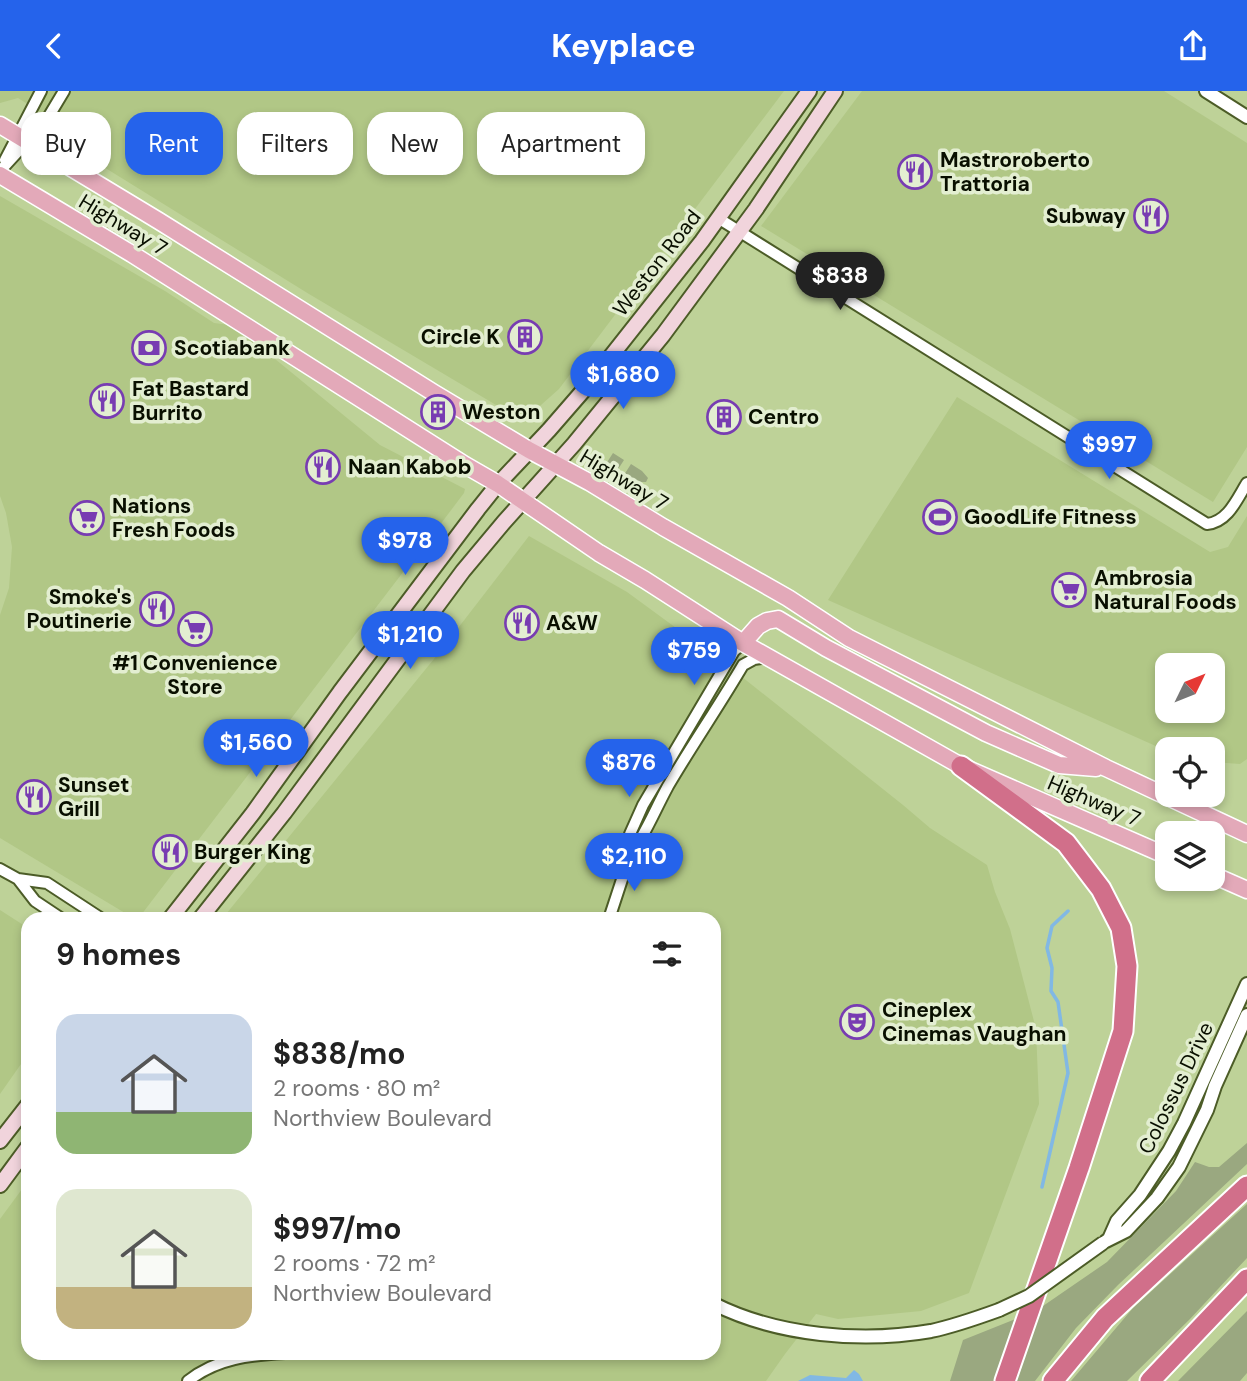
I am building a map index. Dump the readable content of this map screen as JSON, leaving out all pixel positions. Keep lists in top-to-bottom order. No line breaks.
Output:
{"streets":{"main road":["Highway 7","Weston Road"],"street":["Colossus Drive"]},"crossings":[["Highway 7","Weston Road"]],"places":{"restaurant":["Mastroroberto Trattoria","Subway","Fat Bastard Burrito","Naan Kabob","Smoke's Poutinerie","A&W","Sunset Grill","Burger King"],"building":["Circle K","Weston","Centro"],"bank":["Scotiabank"],"sports":["GoodLife Fitness"],"supermarket":["Nations Fresh Foods","Ambrosia Natural Foods","#1 Convenience Store"],"theatre":["Cineplex Cinemas Vaughan"]},"north":"top right","page":{"header":"Keyplace","chip":["Buy","Rent","Filters","New","Apartment"],"price":["$838","$1,680","$997","$978","$1,210","$759","$1,560","$876","$2,110"],"heading":"9 homes","list":[{"name":"$838/mo","note":"2 rooms · 80 m² · Northview Boulevard"},{"name":"$997/mo","note":"2 rooms · 72 m² · Northview Boulevard"}]}}
